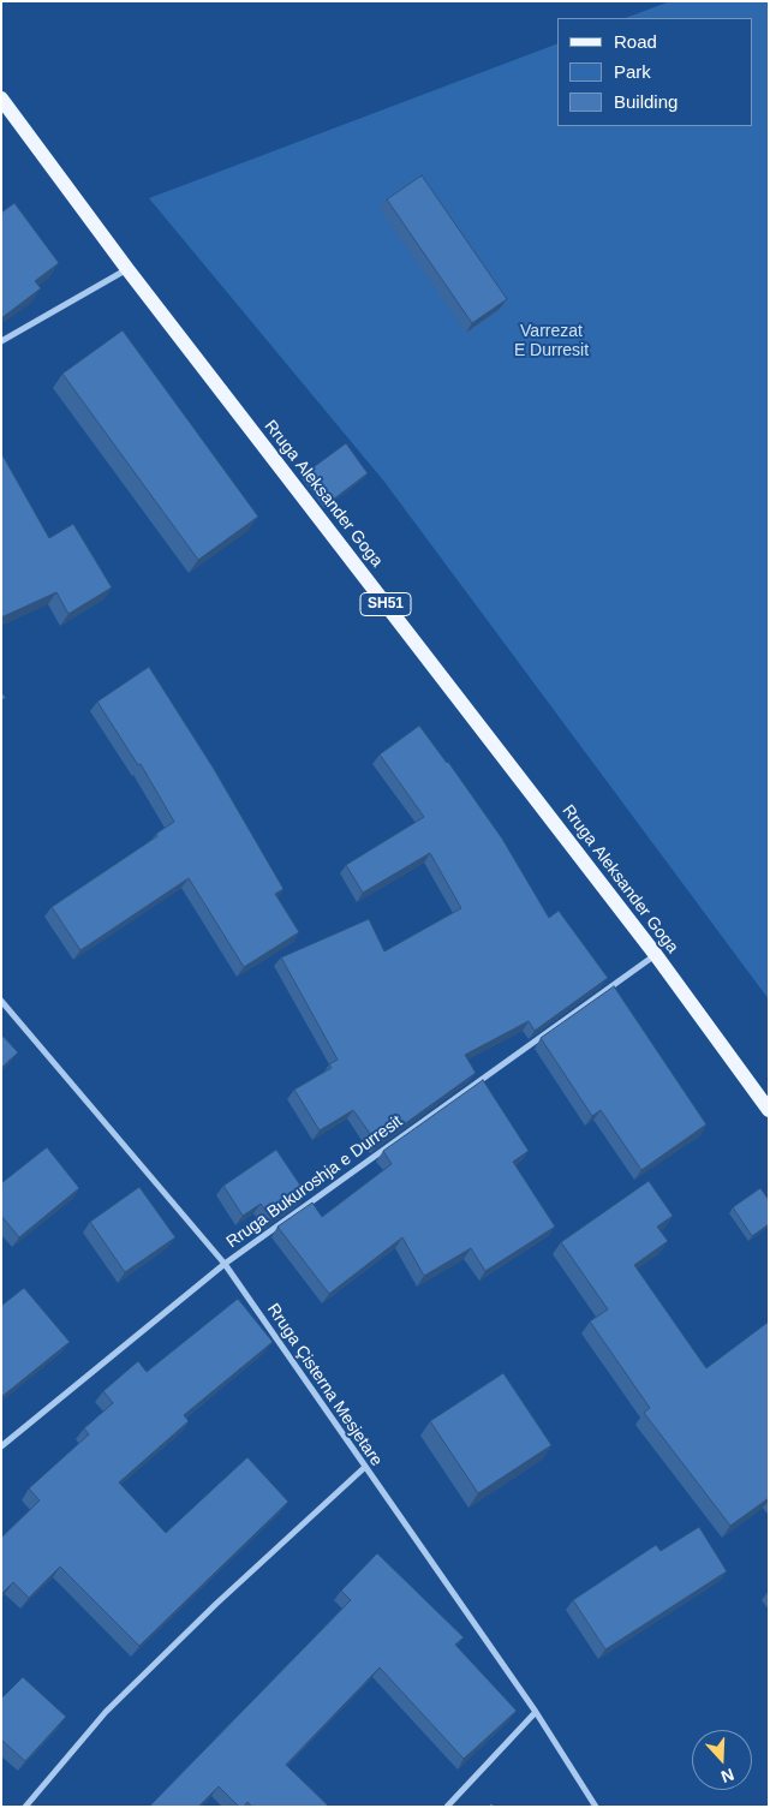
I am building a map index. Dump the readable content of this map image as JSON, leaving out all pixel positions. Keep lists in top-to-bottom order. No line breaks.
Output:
{"streets":{"main road":["Rruga Aleksander Goga","SH51"],"street":["Rruga Bukuroshja e Durresit","Rruga Çisterna Mesjetare"]},"crossings":[["Rruga Aleksander Goga","Rruga Bukuroshja e Durresit"],["Rruga Bukuroshja e Durresit","Rruga Çisterna Mesjetare"]],"parks":["Varrezat E Durresit"],"legend":["Road","Park","Building"],"north":"bottom"}
